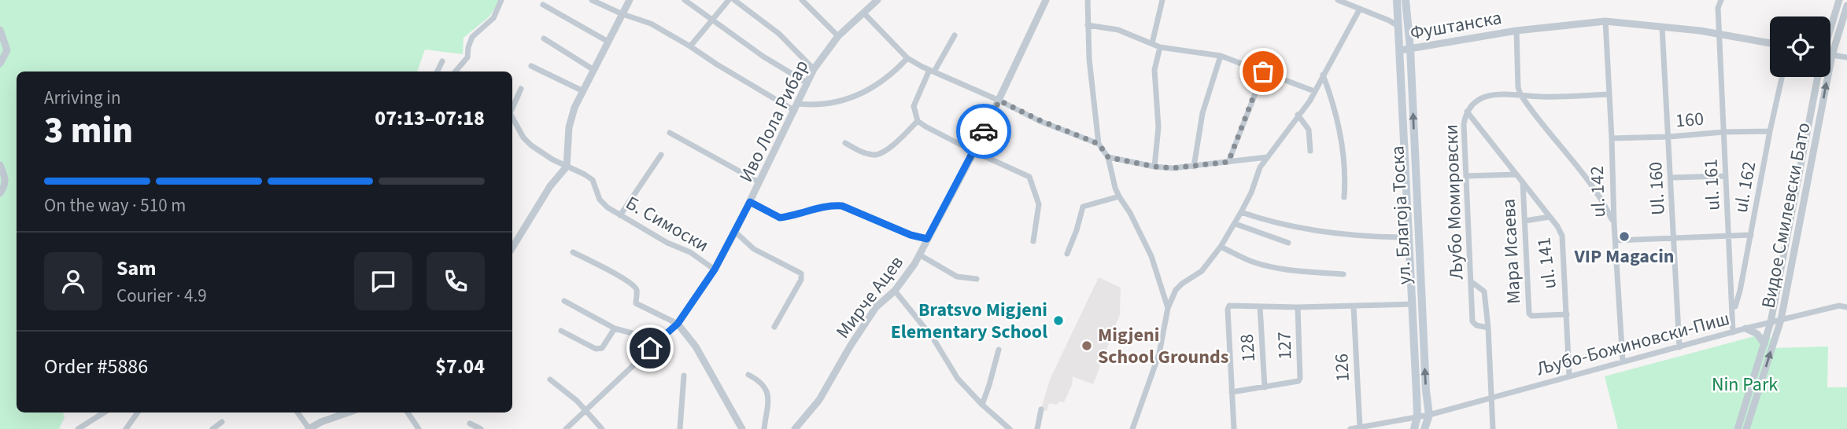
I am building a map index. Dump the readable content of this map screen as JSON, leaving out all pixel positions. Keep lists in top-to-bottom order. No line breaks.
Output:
{"streets":{"main road":["ул. Благоја Тоска"],"street":["Фуштанска","160","Иво Лола Рибар","ul. 161","ul. 162","Ul. 160","ul. 142","Љубо Момировски","Видое Смилевски Бато","Б. Симоски","Мара Исаева","ul. 141","Мирче Ацев","Љубо-Божиновски-Пиш","127","128","126"]},"crossings":[["Фуштанска","ul. 161"],["Фуштанска","Ul. 160"],["Фуштанска","ul. 142"],["Фуштанска","ул. Благоја Тоска"],["160","ul. 161"],["160","ul. 162"],["160","Ul. 160"],["160","ul. 142"],["Иво Лола Рибар","Б. Симоски"],["ul. 161","ul. 162"],["ul. 161","Љубо-Божиновски-Пиш"],["Ul. 160","Љубо-Божиновски-Пиш"],["ul. 142","Љубо Момировски"],["ul. 142","Љубо-Божиновски-Пиш"],["Љубо Момировски","ul. 141"],["ул. Благоја Тоска","Љубо-Божиновски-Пиш"],["Видое Смилевски Бато","Љубо-Божиновски-Пиш"],["Мара Исаева","ul. 141"],["ul. 141","Љубо-Божиновски-Пиш"],["Љубо-Божиновски-Пиш","126"],["127","128"]],"parks":["Nin Park"],"places":["VIP Magacin","Bratsvo Migjeni Elementary School","Migjeni School Grounds"],"page":{"heading":["3 min","Arriving in","07:13–07:18"],"panel":["Sam","Courier · 4.9","Order #5886","$7.04"],"bar":"On the way · 510 m"}}
